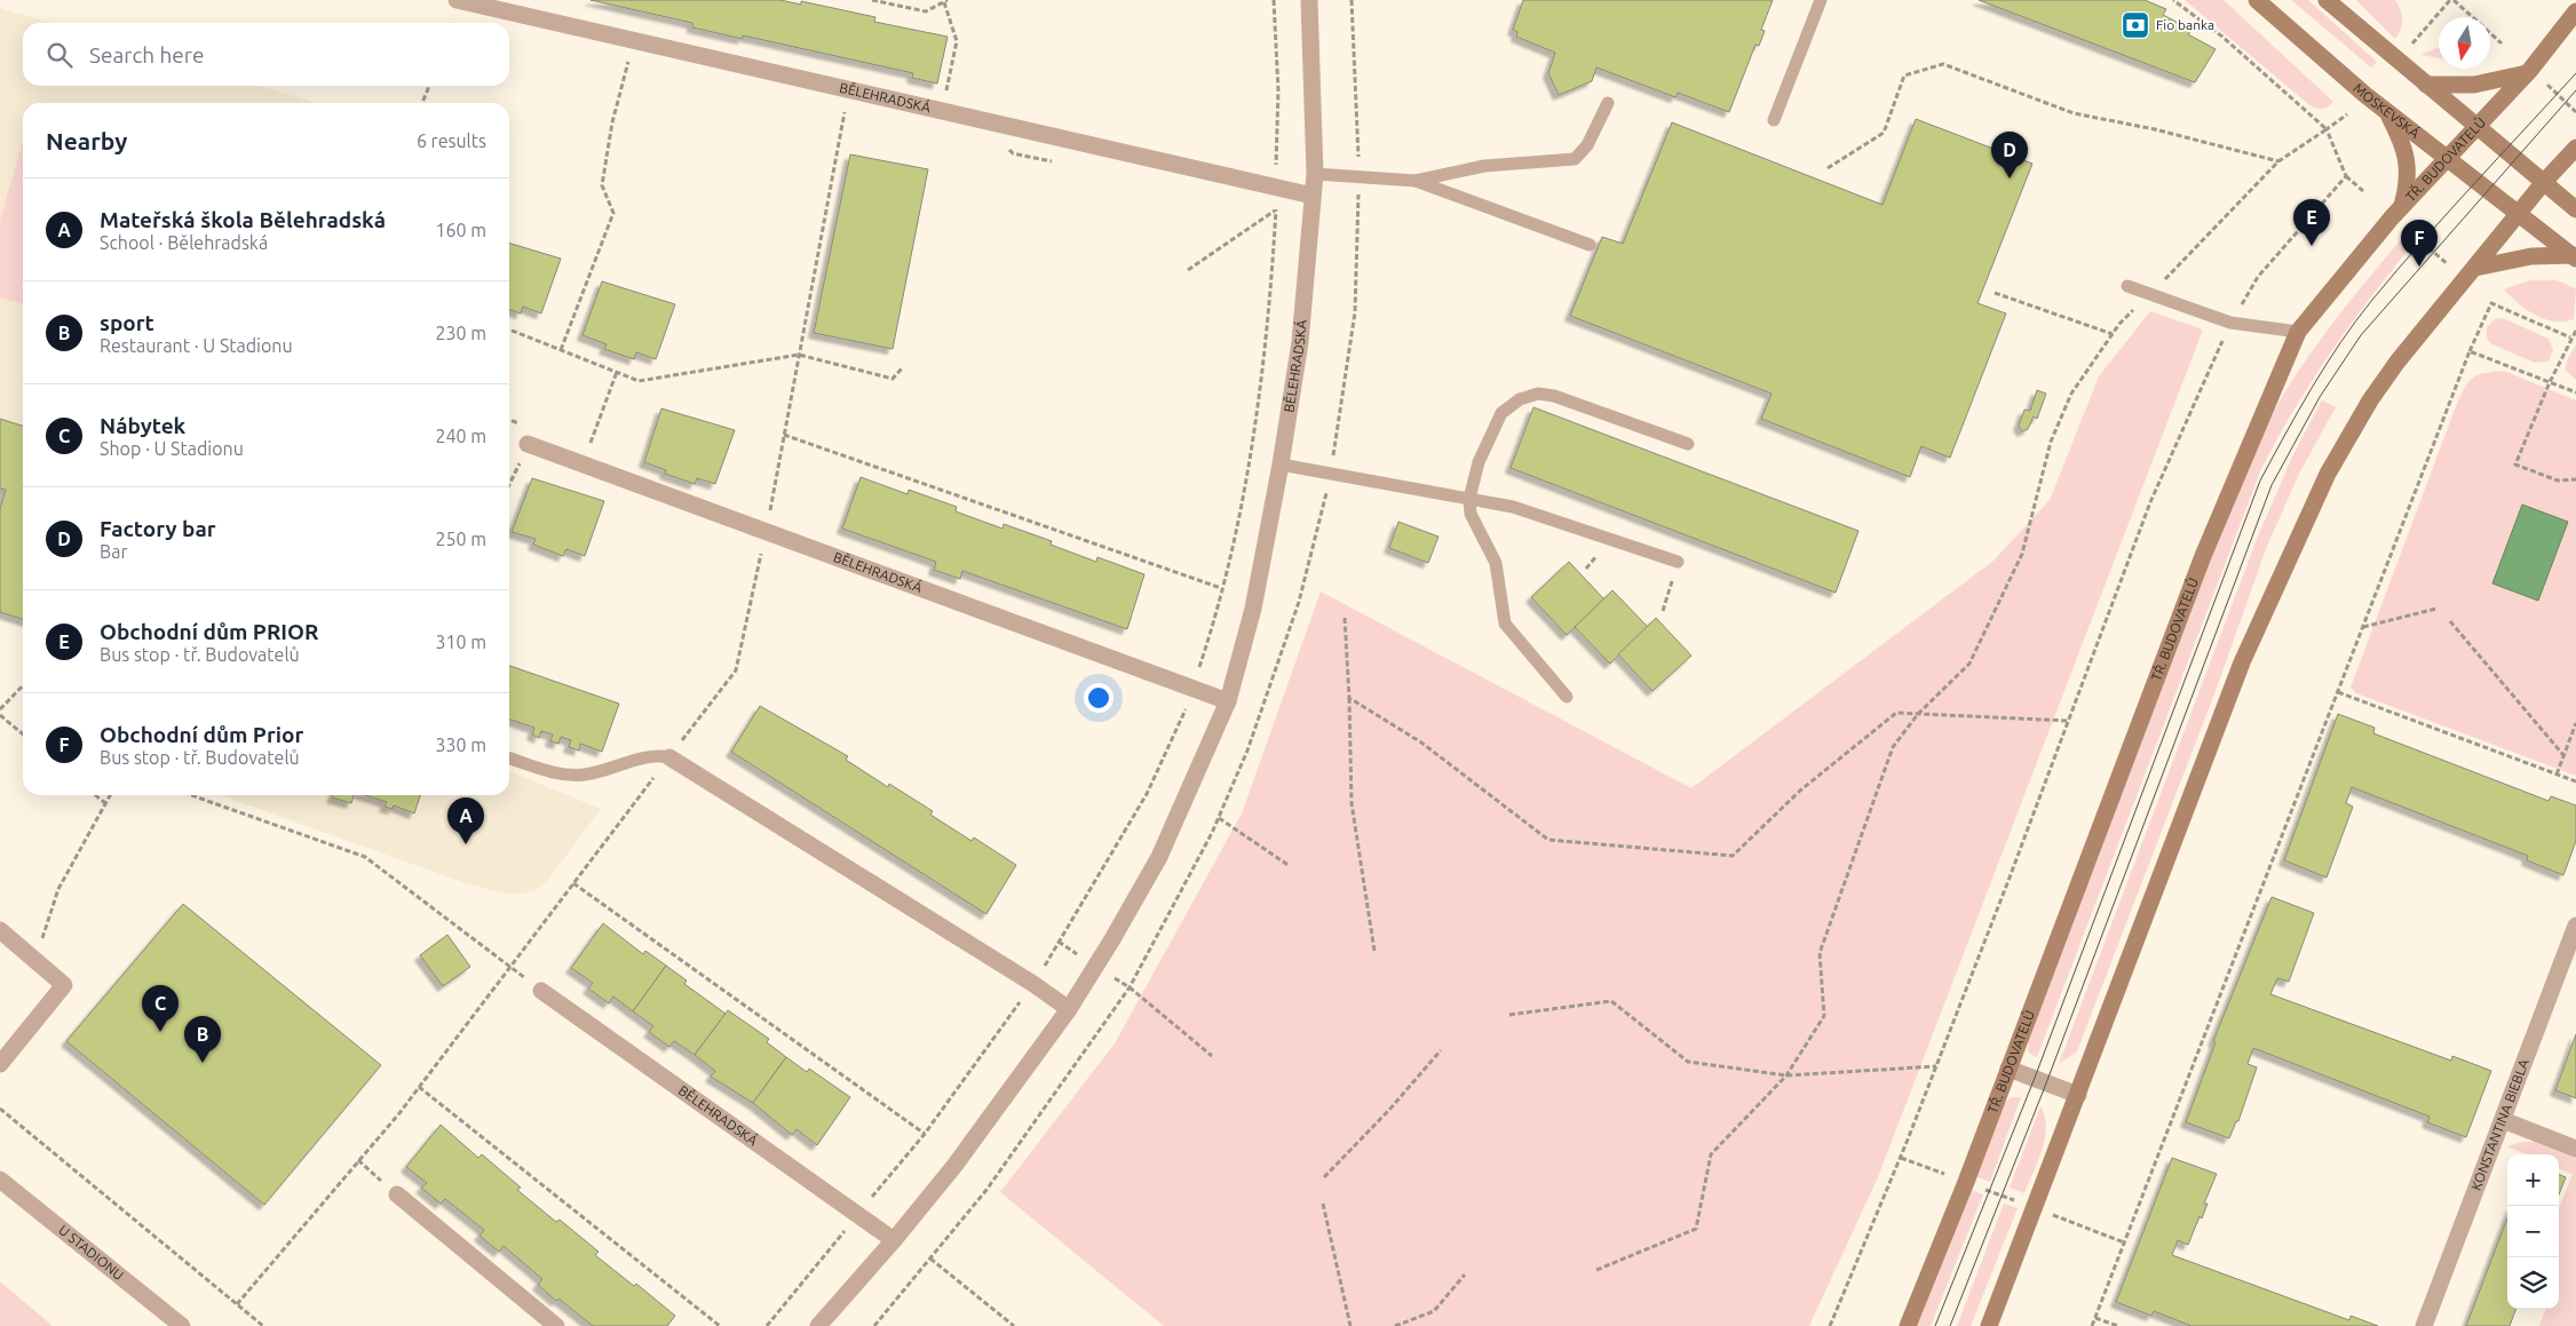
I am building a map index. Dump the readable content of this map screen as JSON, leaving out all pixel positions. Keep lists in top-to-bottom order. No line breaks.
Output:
{"streets":{"street":["BĚLEHRADSKÁ","MOSKEVSKÁ","TŘ. BUDOVATELŮ","KONSTANTINA BIEBLA","U STADIONU"]},"crossings":[["MOSKEVSKÁ","TŘ. BUDOVATELŮ"]],"places":{"bank":["Fio banka"]},"north":"bottom","page":{"search":"Search here","heading":["Nearby","6 results"],"pins":["D","E","F","A","C","B"],"list":[{"mark":"A","name":"Mateřská škola Bělehradská","note":"School · Bělehradská","value":"160 m"},{"mark":"B","name":"sport","note":"Restaurant · U Stadionu","value":"230 m"},{"mark":"C","name":"Nábytek","note":"Shop · U Stadionu","value":"240 m"},{"mark":"D","name":"Factory bar","note":"Bar","value":"250 m"},{"mark":"E","name":"Obchodní dům PRIOR","note":"Bus stop · tř. Budovatelů","value":"310 m"},{"mark":"F","name":"Obchodní dům Prior","note":"Bus stop · tř. Budovatelů","value":"330 m"}],"map_buttons":["+","−"]}}
